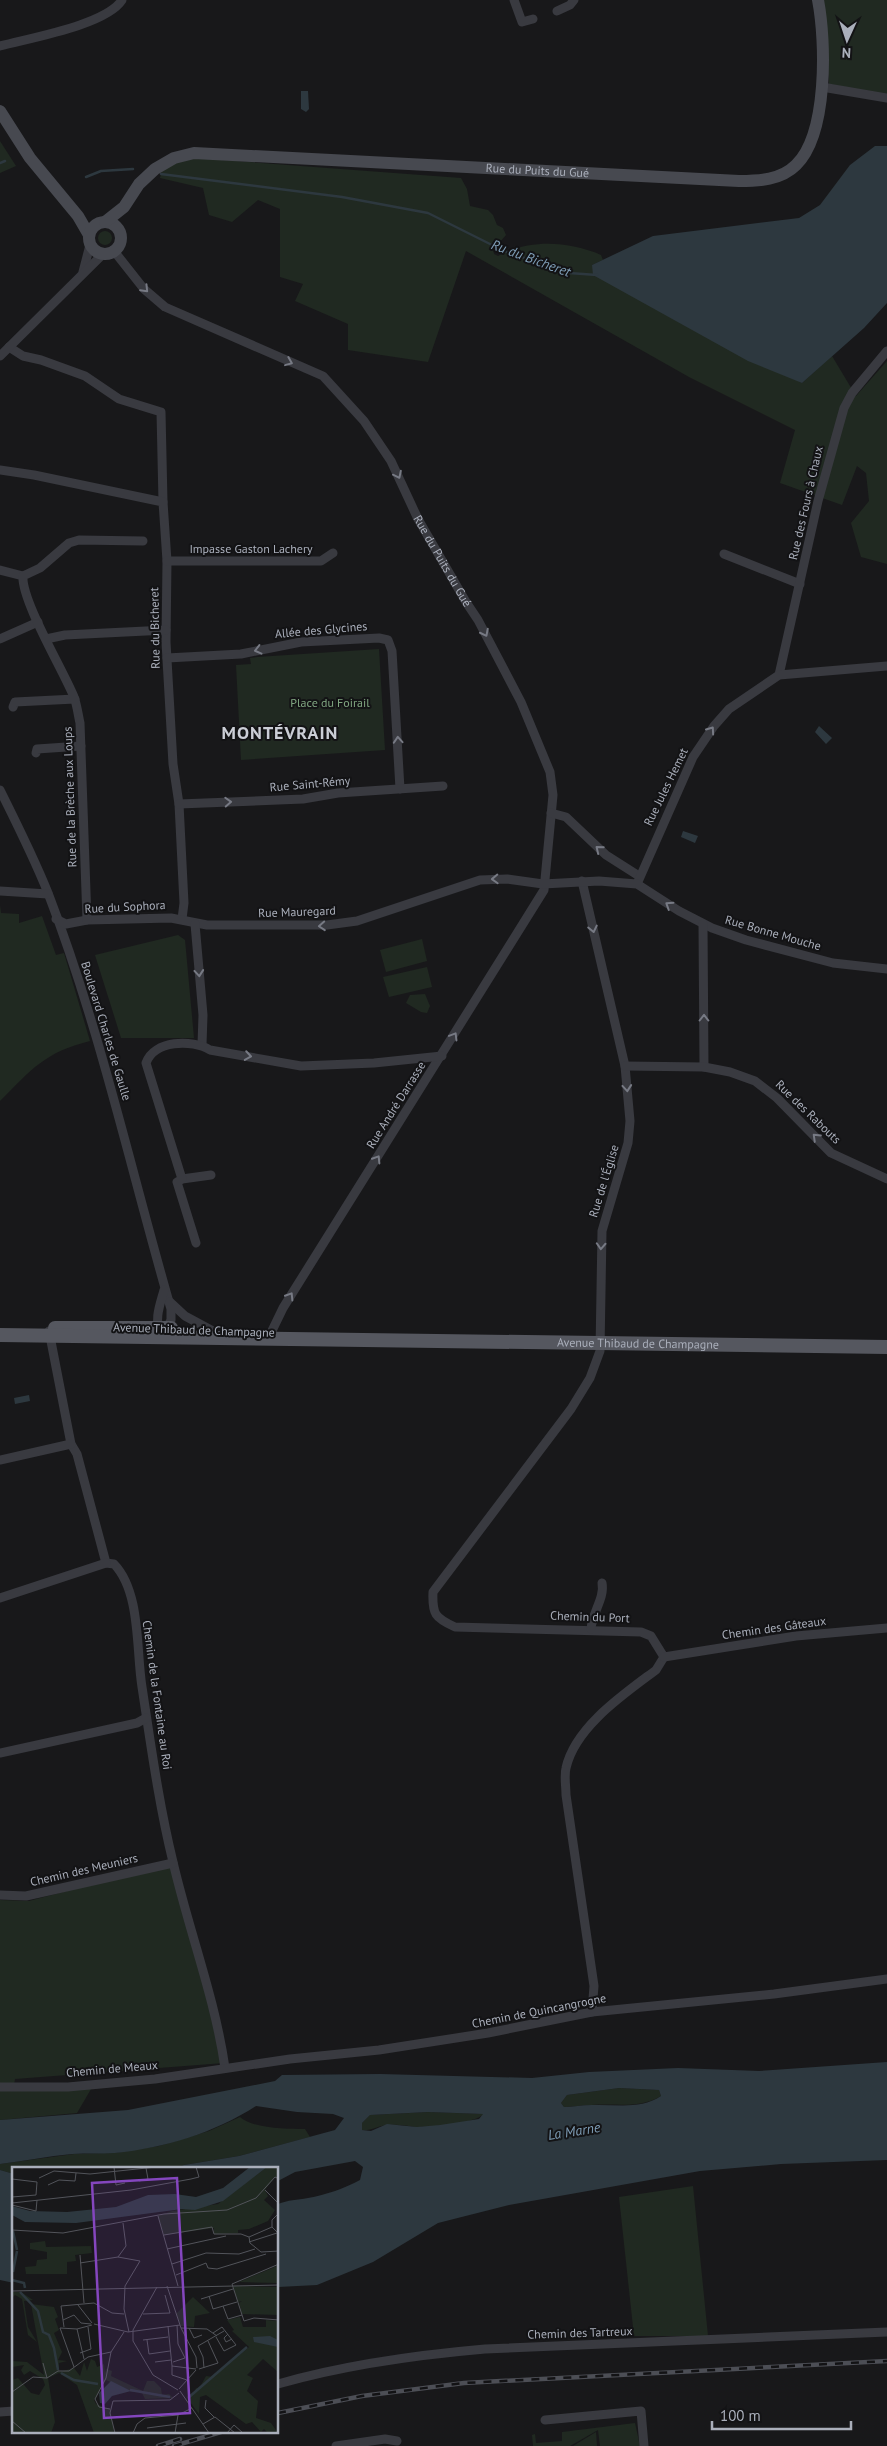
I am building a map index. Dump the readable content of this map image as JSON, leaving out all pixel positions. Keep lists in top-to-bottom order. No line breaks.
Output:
{"streets":{"main road":["Rue du Puits du Gué","Avenue Thibaud de Champagne"],"street":["Rue des Fours à Chaux","Impasse Gaston Lachery","Rue du Bicheret","Allée des Glycines","Rue Saint-Rémy","Rue Jules Hemet","Rue de la Brèche aux Loups","Rue du Sophora","Rue Mauregard","Rue Bonne Mouche","Boulevard Charles de Gaulle","Rue André Darrasse","Rue des Rabouts","Rue de l'Église","Chemin du Port","Chemin des Gâteaux","Chemin de la Fontaine au Roi","Chemin des Meuniers","Chemin de Quincangrogne","Chemin de Meaux","Chemin des Tartreux"]},"crossings":[["Rue du Puits du Gué","Rue Mauregard"],["Rue du Puits du Gué","Rue Bonne Mouche"],["Rue du Puits du Gué","Rue André Darrasse"],["Rue des Fours à Chaux","Rue Jules Hemet"],["Impasse Gaston Lachery","Rue du Bicheret"],["Rue du Bicheret","Allée des Glycines"],["Rue du Bicheret","Rue Saint-Rémy"],["Rue du Bicheret","Rue du Sophora"],["Allée des Glycines","Rue Saint-Rémy"],["Rue Jules Hemet","Rue Bonne Mouche"],["Rue de la Brèche aux Loups","Rue du Sophora"],["Rue du Sophora","Rue Mauregard"],["Rue du Sophora","Boulevard Charles de Gaulle"],["Rue Mauregard","Rue André Darrasse"],["Boulevard Charles de Gaulle","Avenue Thibaud de Champagne"],["Rue André Darrasse","Avenue Thibaud de Champagne"],["Rue des Rabouts","Rue de l'Église"],["Rue de l'Église","Avenue Thibaud de Champagne"],["Rue de l'Église","Chemin du Port"],["Avenue Thibaud de Champagne","Chemin du Port"],["Chemin du Port","Chemin des Gâteaux"],["Chemin de la Fontaine au Roi","Chemin des Meuniers"],["Chemin de la Fontaine au Roi","Chemin de Quincangrogne"],["Chemin de la Fontaine au Roi","Chemin de Meaux"],["Chemin de Quincangrogne","Chemin de Meaux"]],"one_way":["Rue du Puits du Gué","Rue Saint-Rémy","Rue Jules Hemet","Rue Mauregard","Rue Bonne Mouche","Rue André Darrasse","Rue des Rabouts","Rue de l'Église"],"districts":["MONTÉVRAIN"],"water":["Ru du Bicheret","La Marne"],"parks":["Place du Foirail"],"scale_bar":"100 m","north":"bottom"}
